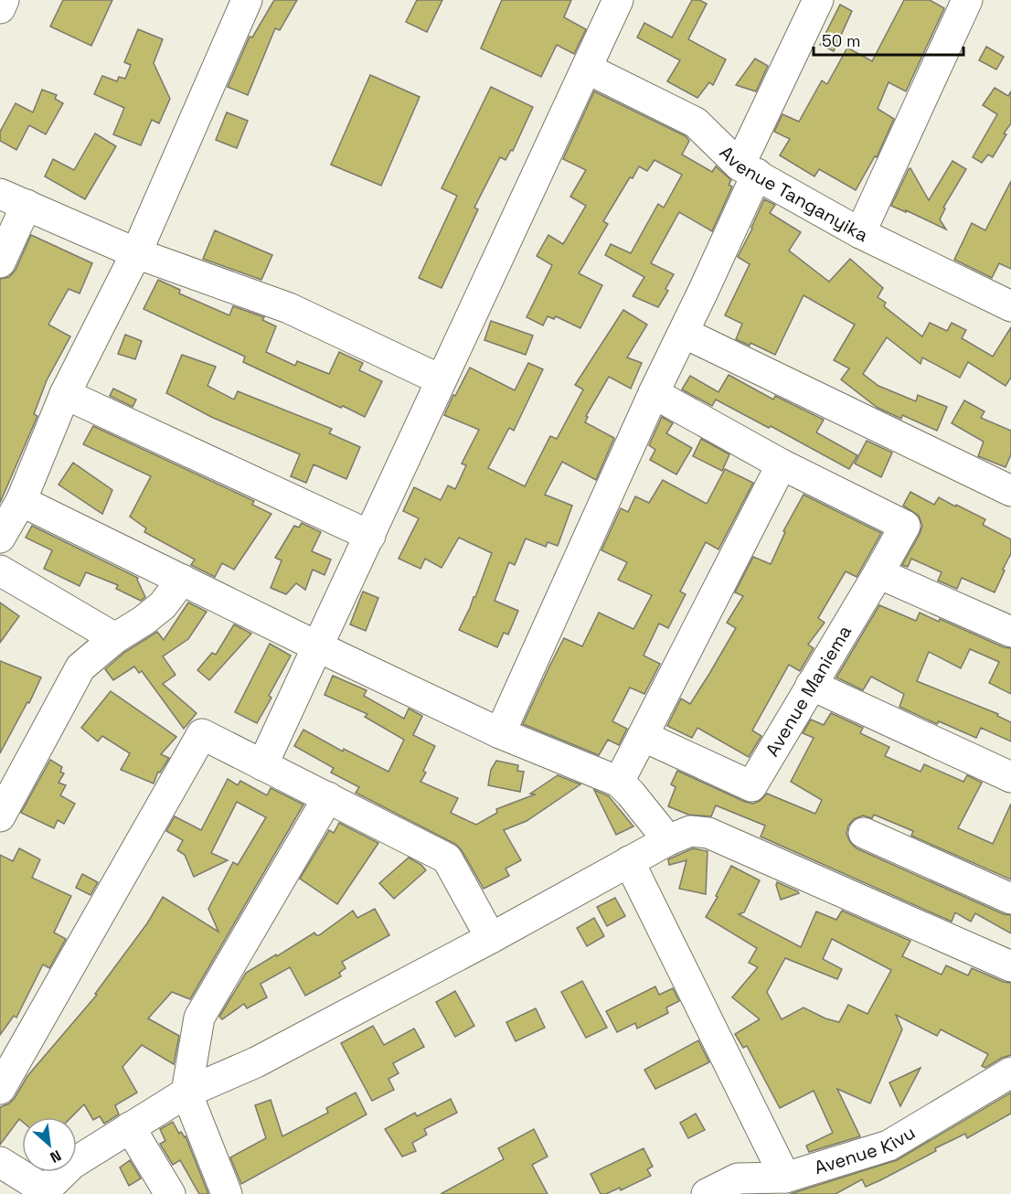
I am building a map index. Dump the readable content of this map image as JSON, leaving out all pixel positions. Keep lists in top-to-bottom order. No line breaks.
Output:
{"streets":{"street":["Avenue Tanganyika","Avenue Maniema","Avenue Kivu"]},"scale_bar":"50 m","north":"bottom right"}
